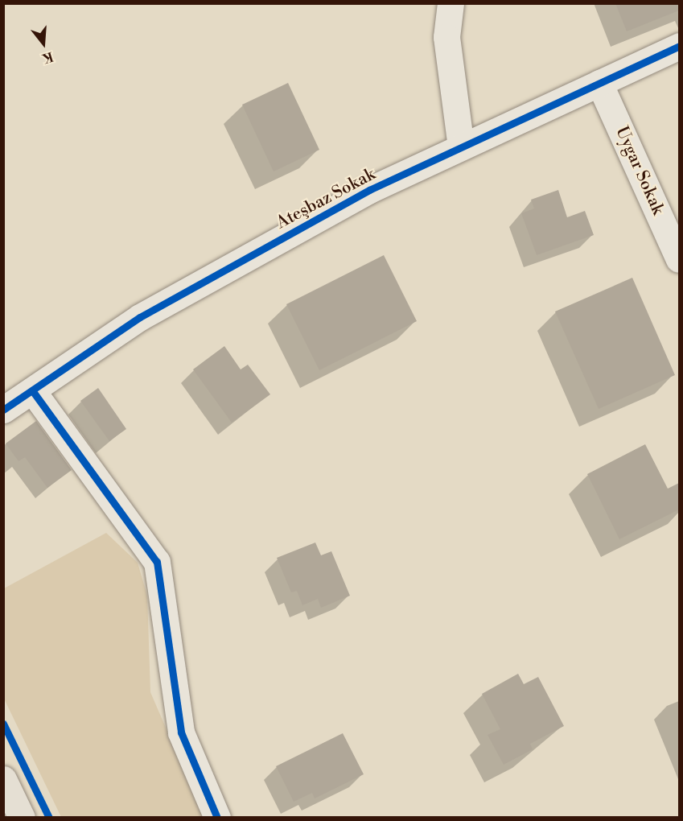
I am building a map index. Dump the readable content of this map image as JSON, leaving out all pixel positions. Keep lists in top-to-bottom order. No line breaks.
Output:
{"streets":{"street":["Uygar Sokak","Ateşbaz Sokak"]},"crossings":[["Uygar Sokak","Ateşbaz Sokak"]],"north":"bottom"}
